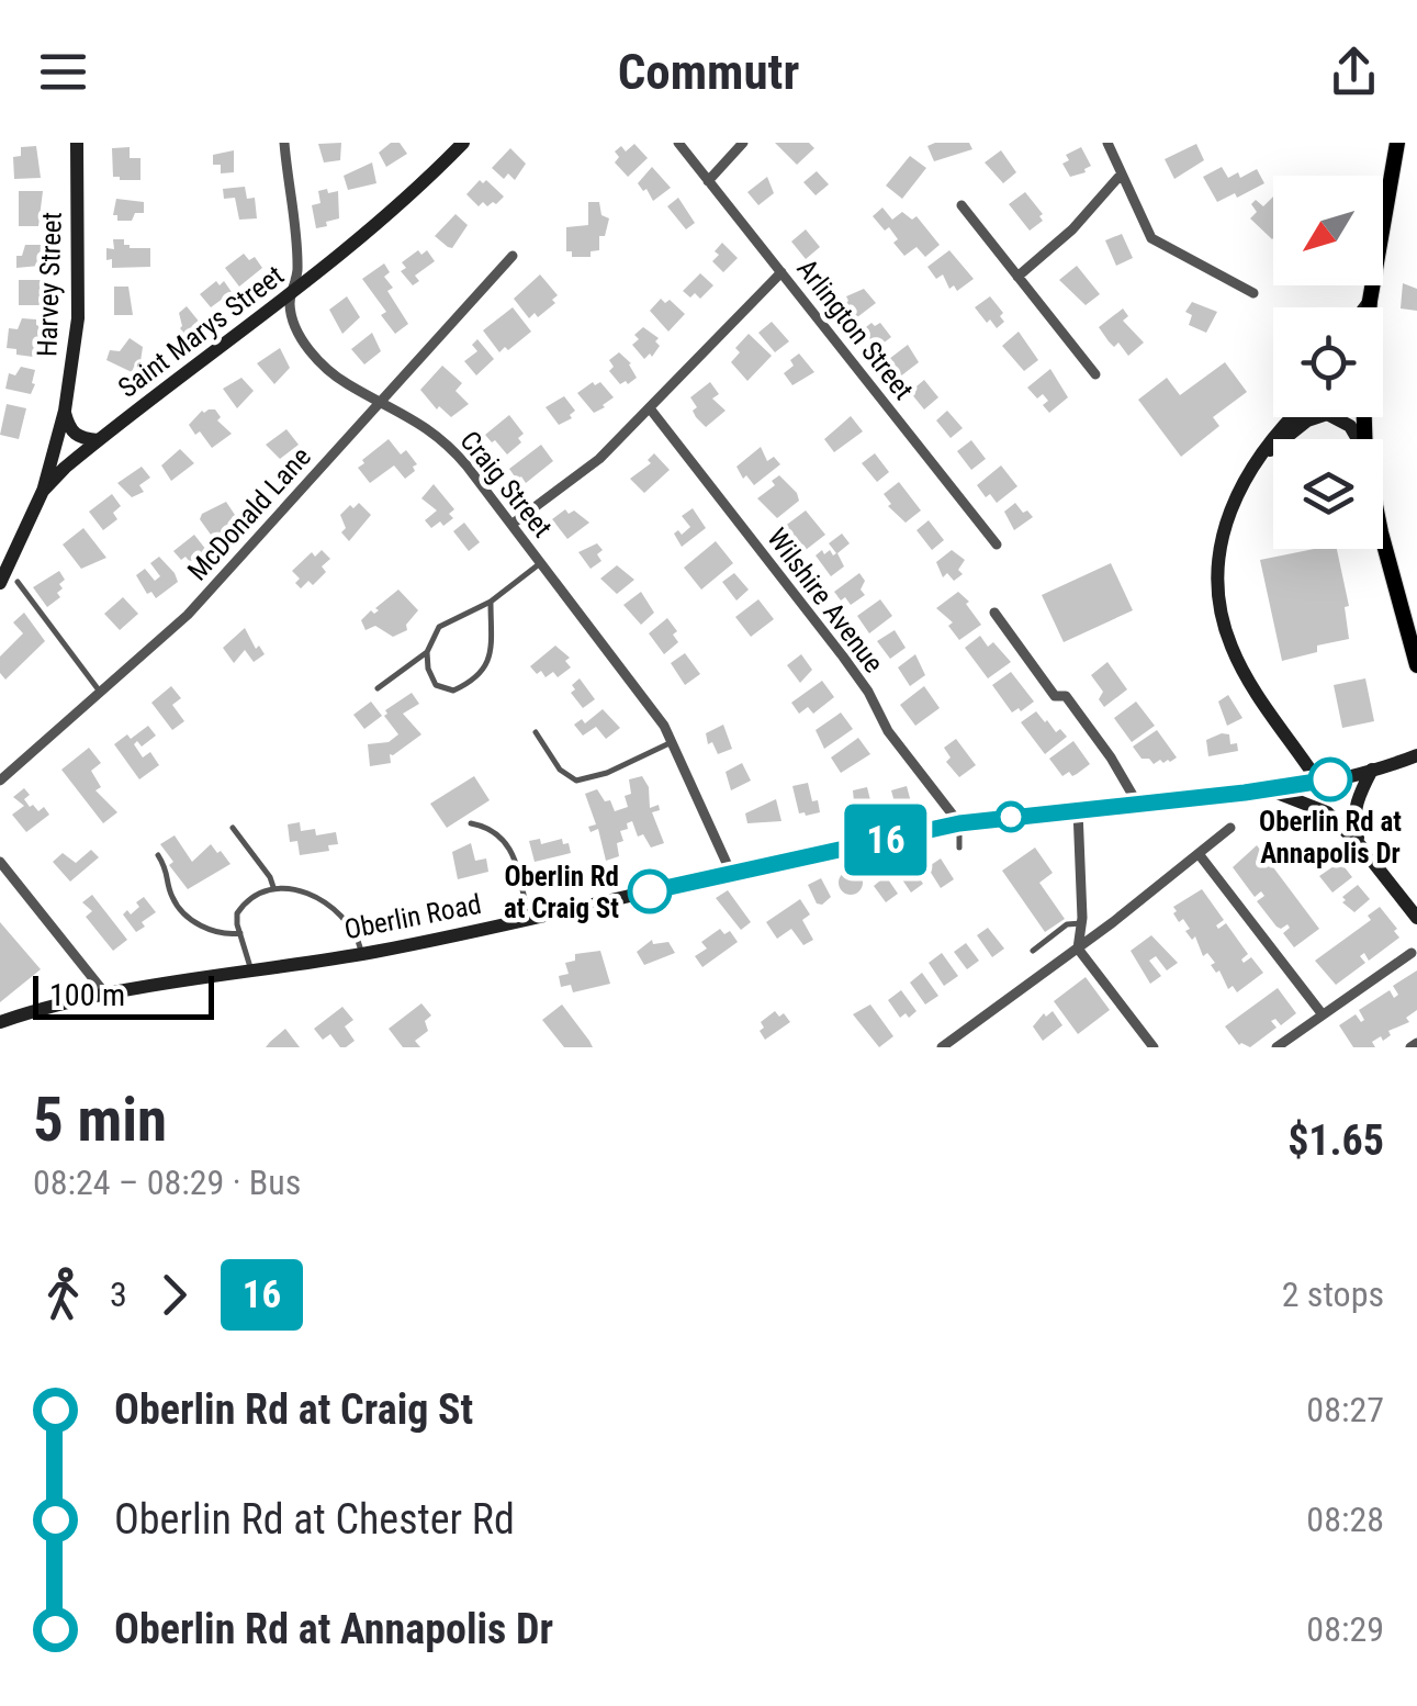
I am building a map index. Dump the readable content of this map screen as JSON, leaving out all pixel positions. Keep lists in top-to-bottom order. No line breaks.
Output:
{"streets":{"main road":["Harvey Street","Saint Marys Street","Oberlin Road"],"street":["Arlington Street","Craig Street","McDonald Lane","Wilshire Avenue"]},"crossings":[["Harvey Street","Saint Marys Street"],["Saint Marys Street","Craig Street"],["Craig Street","McDonald Lane"],["Craig Street","Oberlin Road"],["Wilshire Avenue","Oberlin Road"]],"places":["Oberlin Rd at Annapolis Dr","Oberlin Rd at Craig St"],"lines":["bus line 16"],"scale_bar":"100 m","north":"bottom left","page":{"header":"Commutr","on_map":"16","scale":"100 m","heading":["5 min","08:24 – 08:29 · Bus","$1.65"],"legs":["3","16","2 stops"],"list":[{"name":"Oberlin Rd at Craig St","value":"08:27"},{"name":"Oberlin Rd at Chester Rd","value":"08:28"},{"name":"Oberlin Rd at Annapolis Dr","value":"08:29"}]}}
